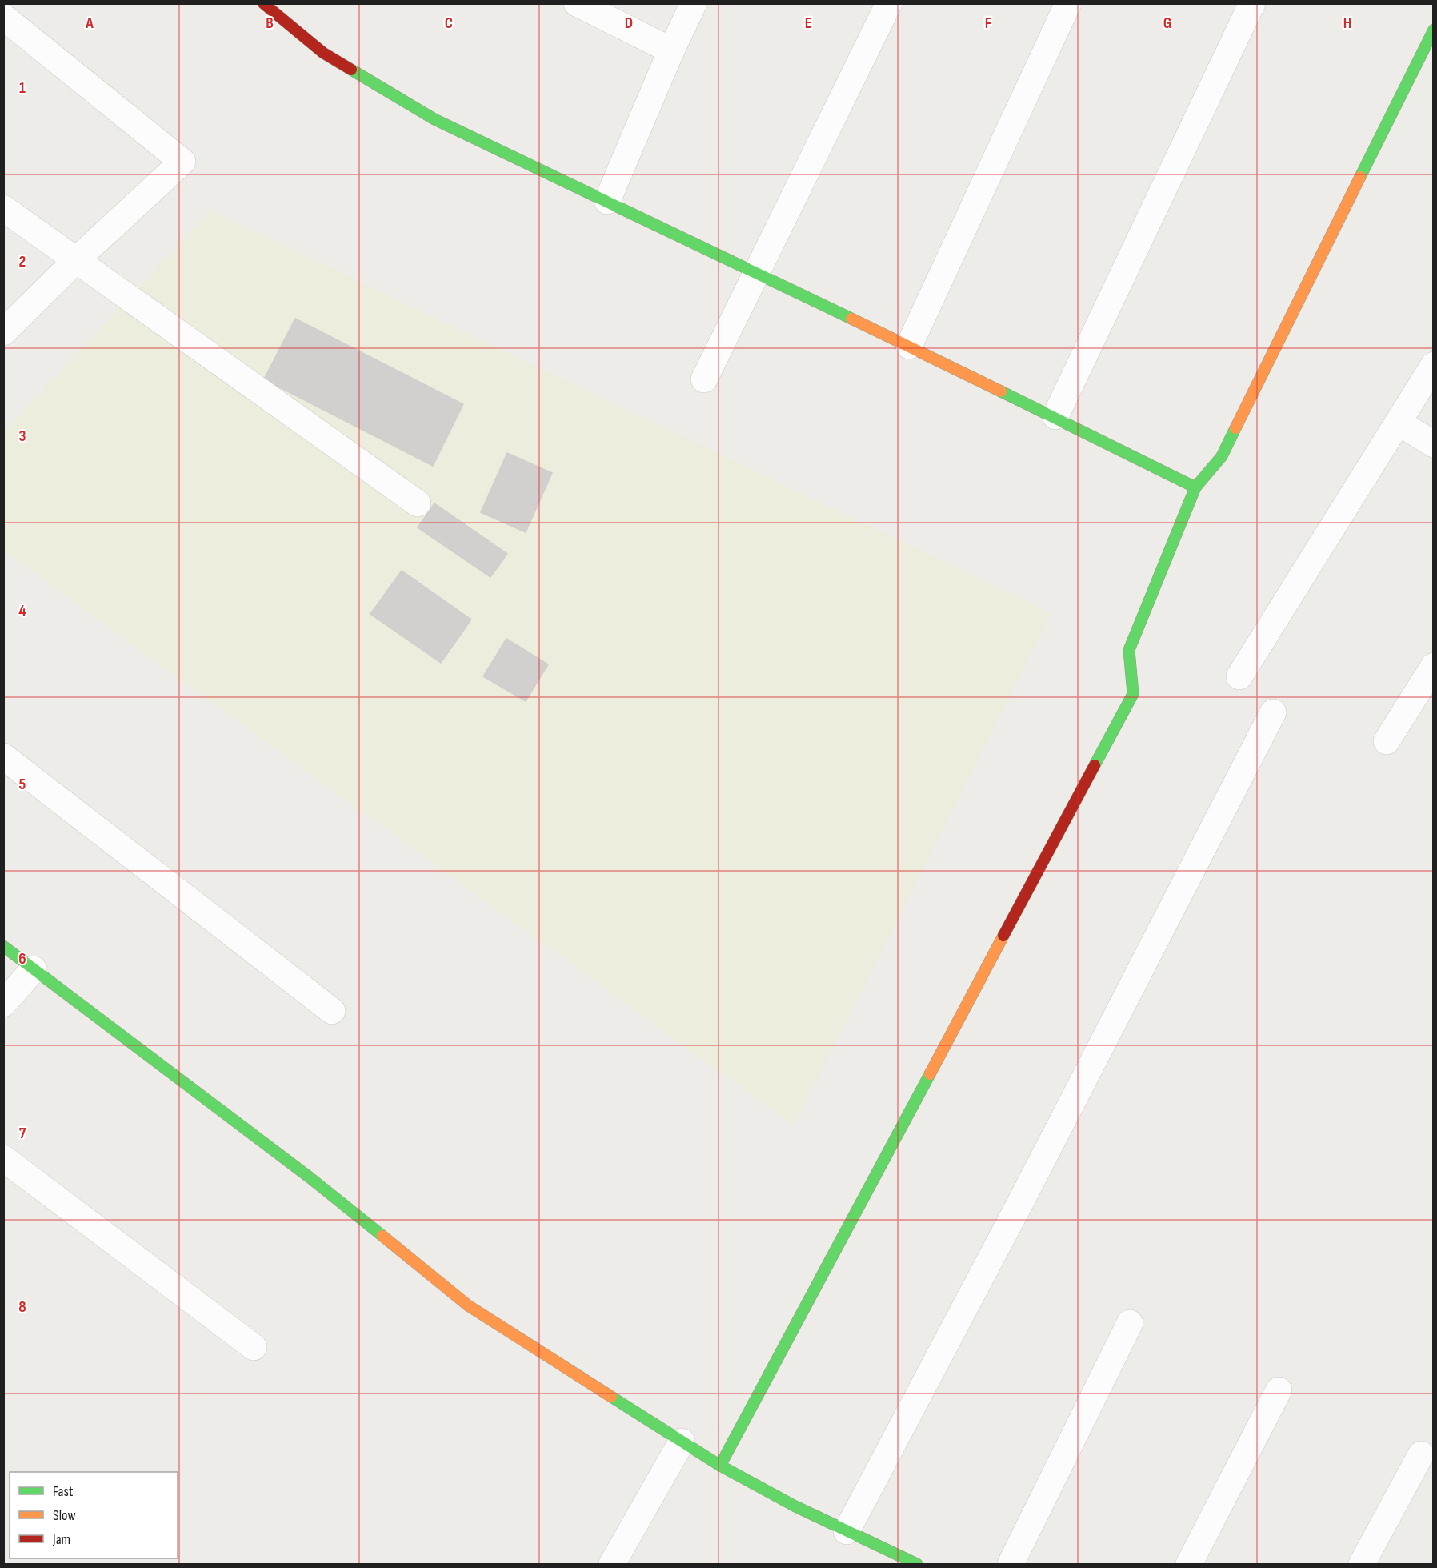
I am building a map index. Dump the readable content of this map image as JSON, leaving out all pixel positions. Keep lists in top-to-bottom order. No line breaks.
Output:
{"legend":["Fast","Slow","Jam"],"grid":{"columns":["A","B","C","D","E","F","G","H"],"rows":["1","2","3","4","5","6","7","8"]}}
